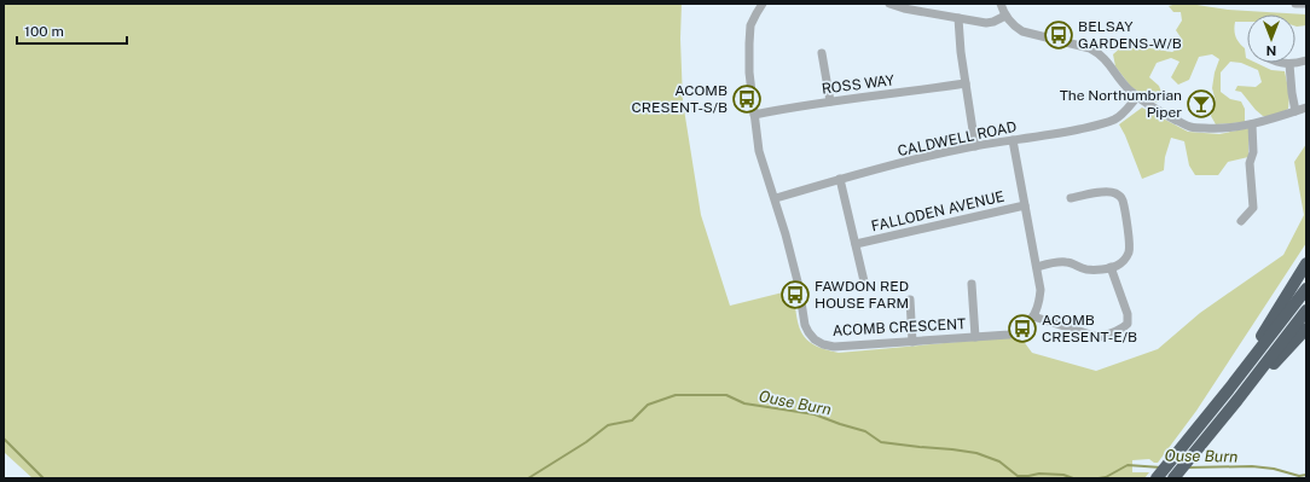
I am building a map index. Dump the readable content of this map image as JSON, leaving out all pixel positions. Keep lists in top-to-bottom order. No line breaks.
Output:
{"streets":{"street":["ROSS WAY","CALDWELL ROAD","FALLODEN AVENUE","ACOMB CRESCENT"]},"crossings":[["ROSS WAY","ACOMB CRESCENT"],["CALDWELL ROAD","ACOMB CRESCENT"]],"water":["Ouse Burn"],"places":{"bus stop":["BELSAY GARDENS-W/B","ACOMB CRESENT-S/B","FAWDON RED HOUSE FARM","ACOMB CRESENT-E/B"],"bar":["The Northumbrian Piper"]},"scale_bar":"100 m","north":"bottom"}
